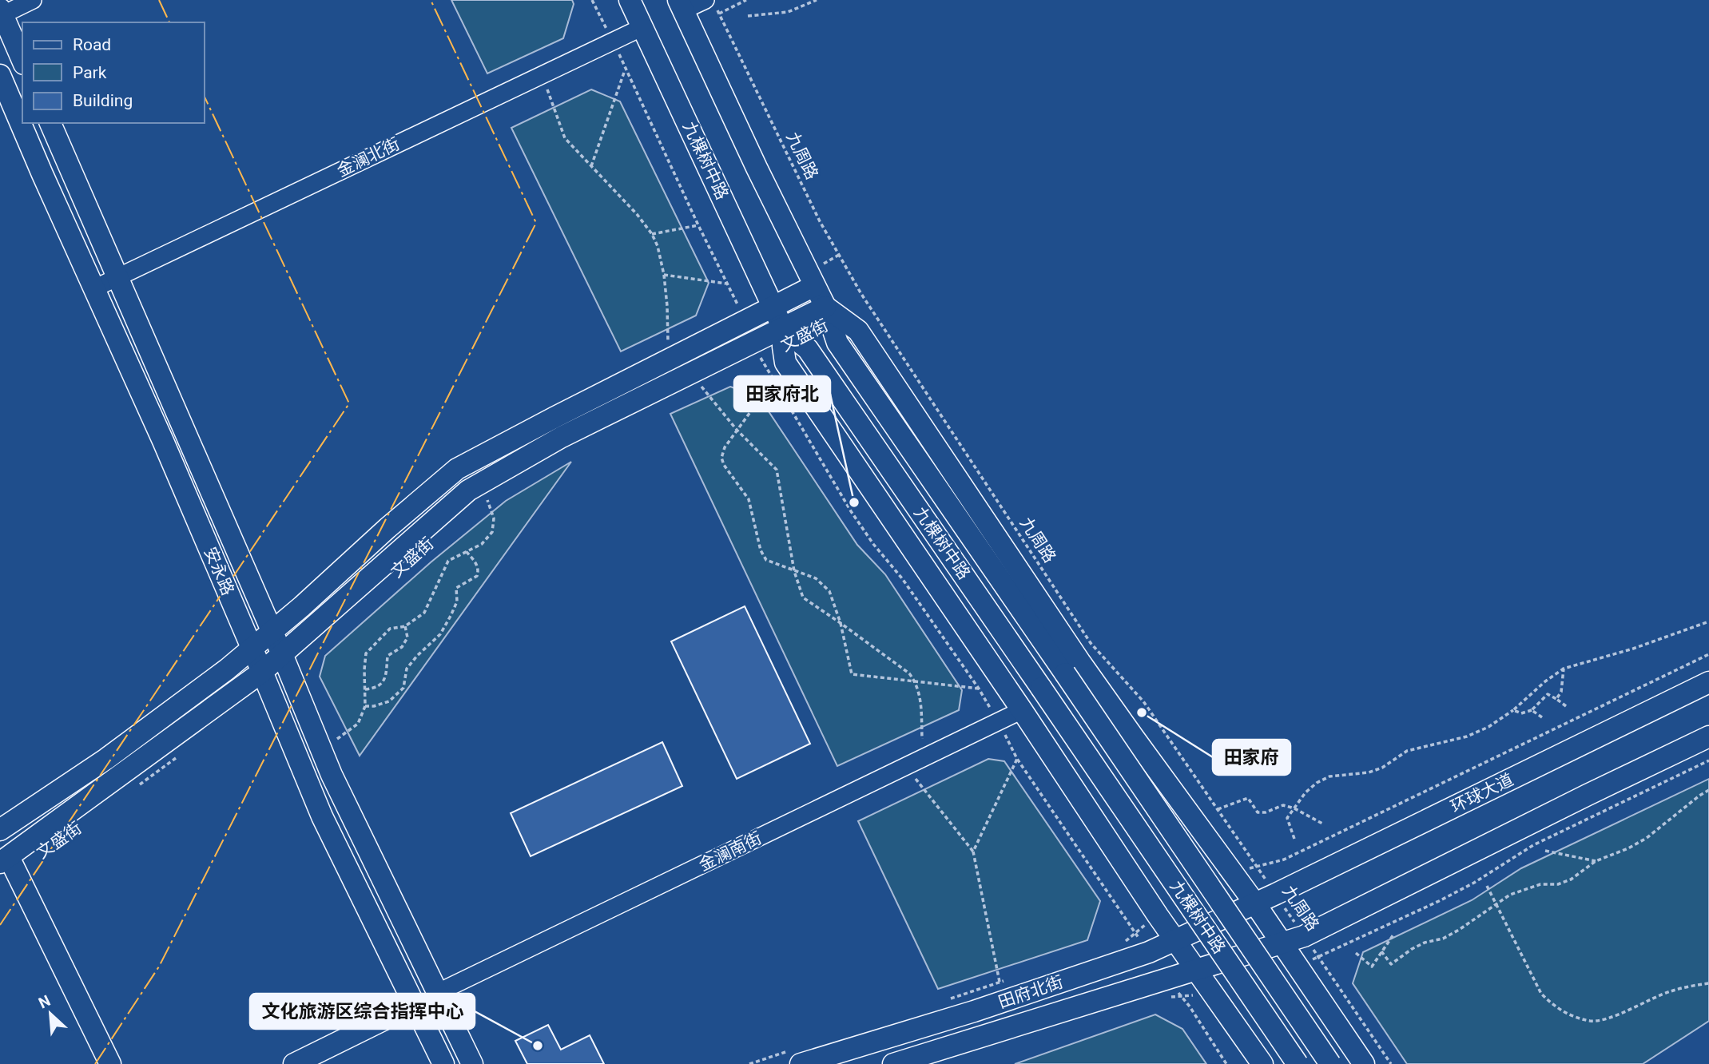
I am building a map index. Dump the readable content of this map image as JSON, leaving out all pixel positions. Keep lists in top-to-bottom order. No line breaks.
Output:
{"streets":{"main road":["九棵树中路","文盛街","安永路","环球大道","田府北街"],"street":["金澜北街","金澜南街"],"path":["九周路"]},"crossings":[["九周路","环球大道"],["金澜北街","九棵树中路"],["金澜北街","安永路"],["九棵树中路","文盛街"],["文盛街","安永路"],["安永路","金澜南街"],["环球大道","田府北街"]],"places":["田家府北","田家府","文化旅游区综合指挥中心"],"legend":["Road","Park","Building"],"north":"top left"}
